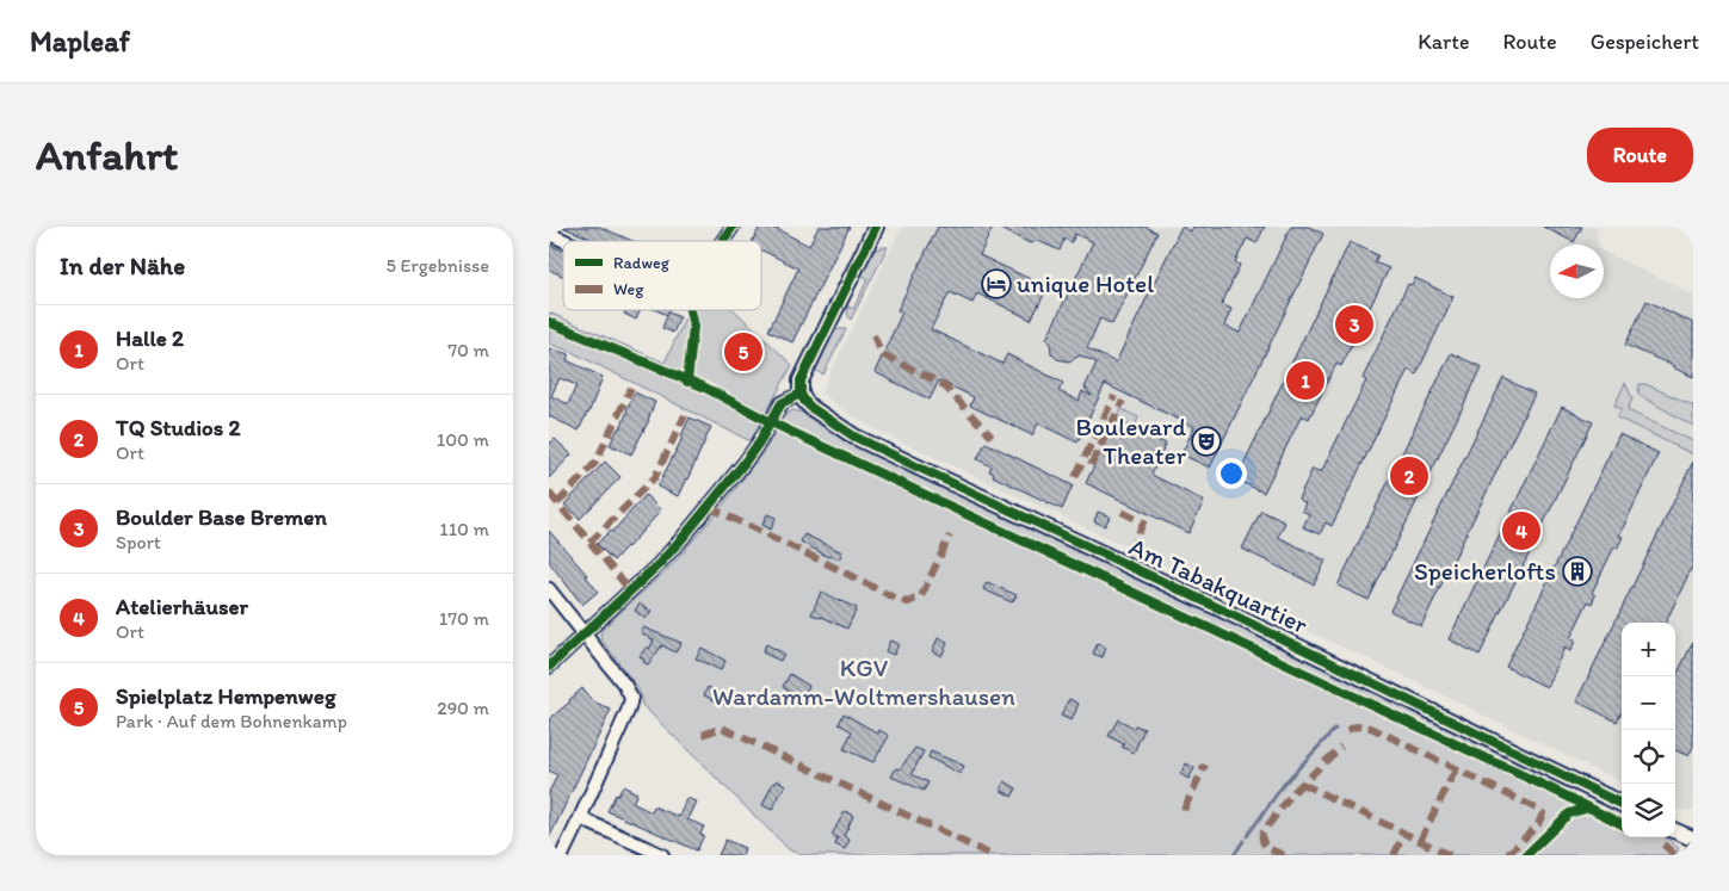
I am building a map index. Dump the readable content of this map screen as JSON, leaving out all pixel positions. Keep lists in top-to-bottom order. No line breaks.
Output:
{"streets":{"street":["Am Tabakquartier"]},"parks":["KGV Wardamm-Woltmershausen"],"places":{"hotel":["unique Hotel"],"theatre":["Boulevard Theater"],"building":["Speicherlofts"]},"legend":["Radweg","Weg"],"north":"left","page":{"header":"Mapleaf","nav":["Karte","Route","Gespeichert"],"buttons":"Route","title":"Anfahrt","heading":["In der Nähe","5 Ergebnisse"],"pins":["3","5","1","2","4"],"list":[{"mark":"1","name":"Halle 2","note":"Ort","value":"70 m"},{"mark":"2","name":"TQ Studios 2","note":"Ort","value":"100 m"},{"mark":"3","name":"Boulder Base Bremen","note":"Sport","value":"110 m"},{"mark":"4","name":"Atelierhäuser","note":"Ort","value":"170 m"},{"mark":"5","name":"Spielplatz Hempenweg","note":"Park · Auf dem Bohnenkamp","value":"290 m"}],"map_buttons":["+","−"]}}
